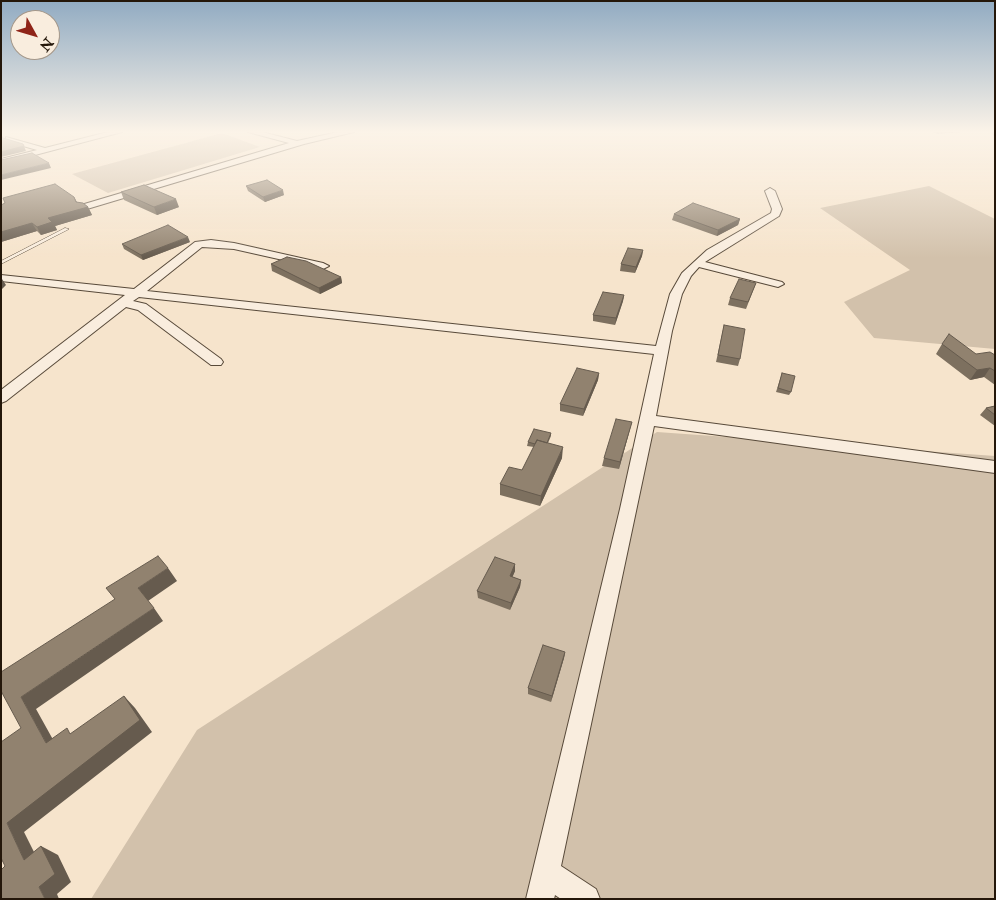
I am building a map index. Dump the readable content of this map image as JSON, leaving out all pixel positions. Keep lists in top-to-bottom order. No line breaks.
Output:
{"north":"bottom right"}
